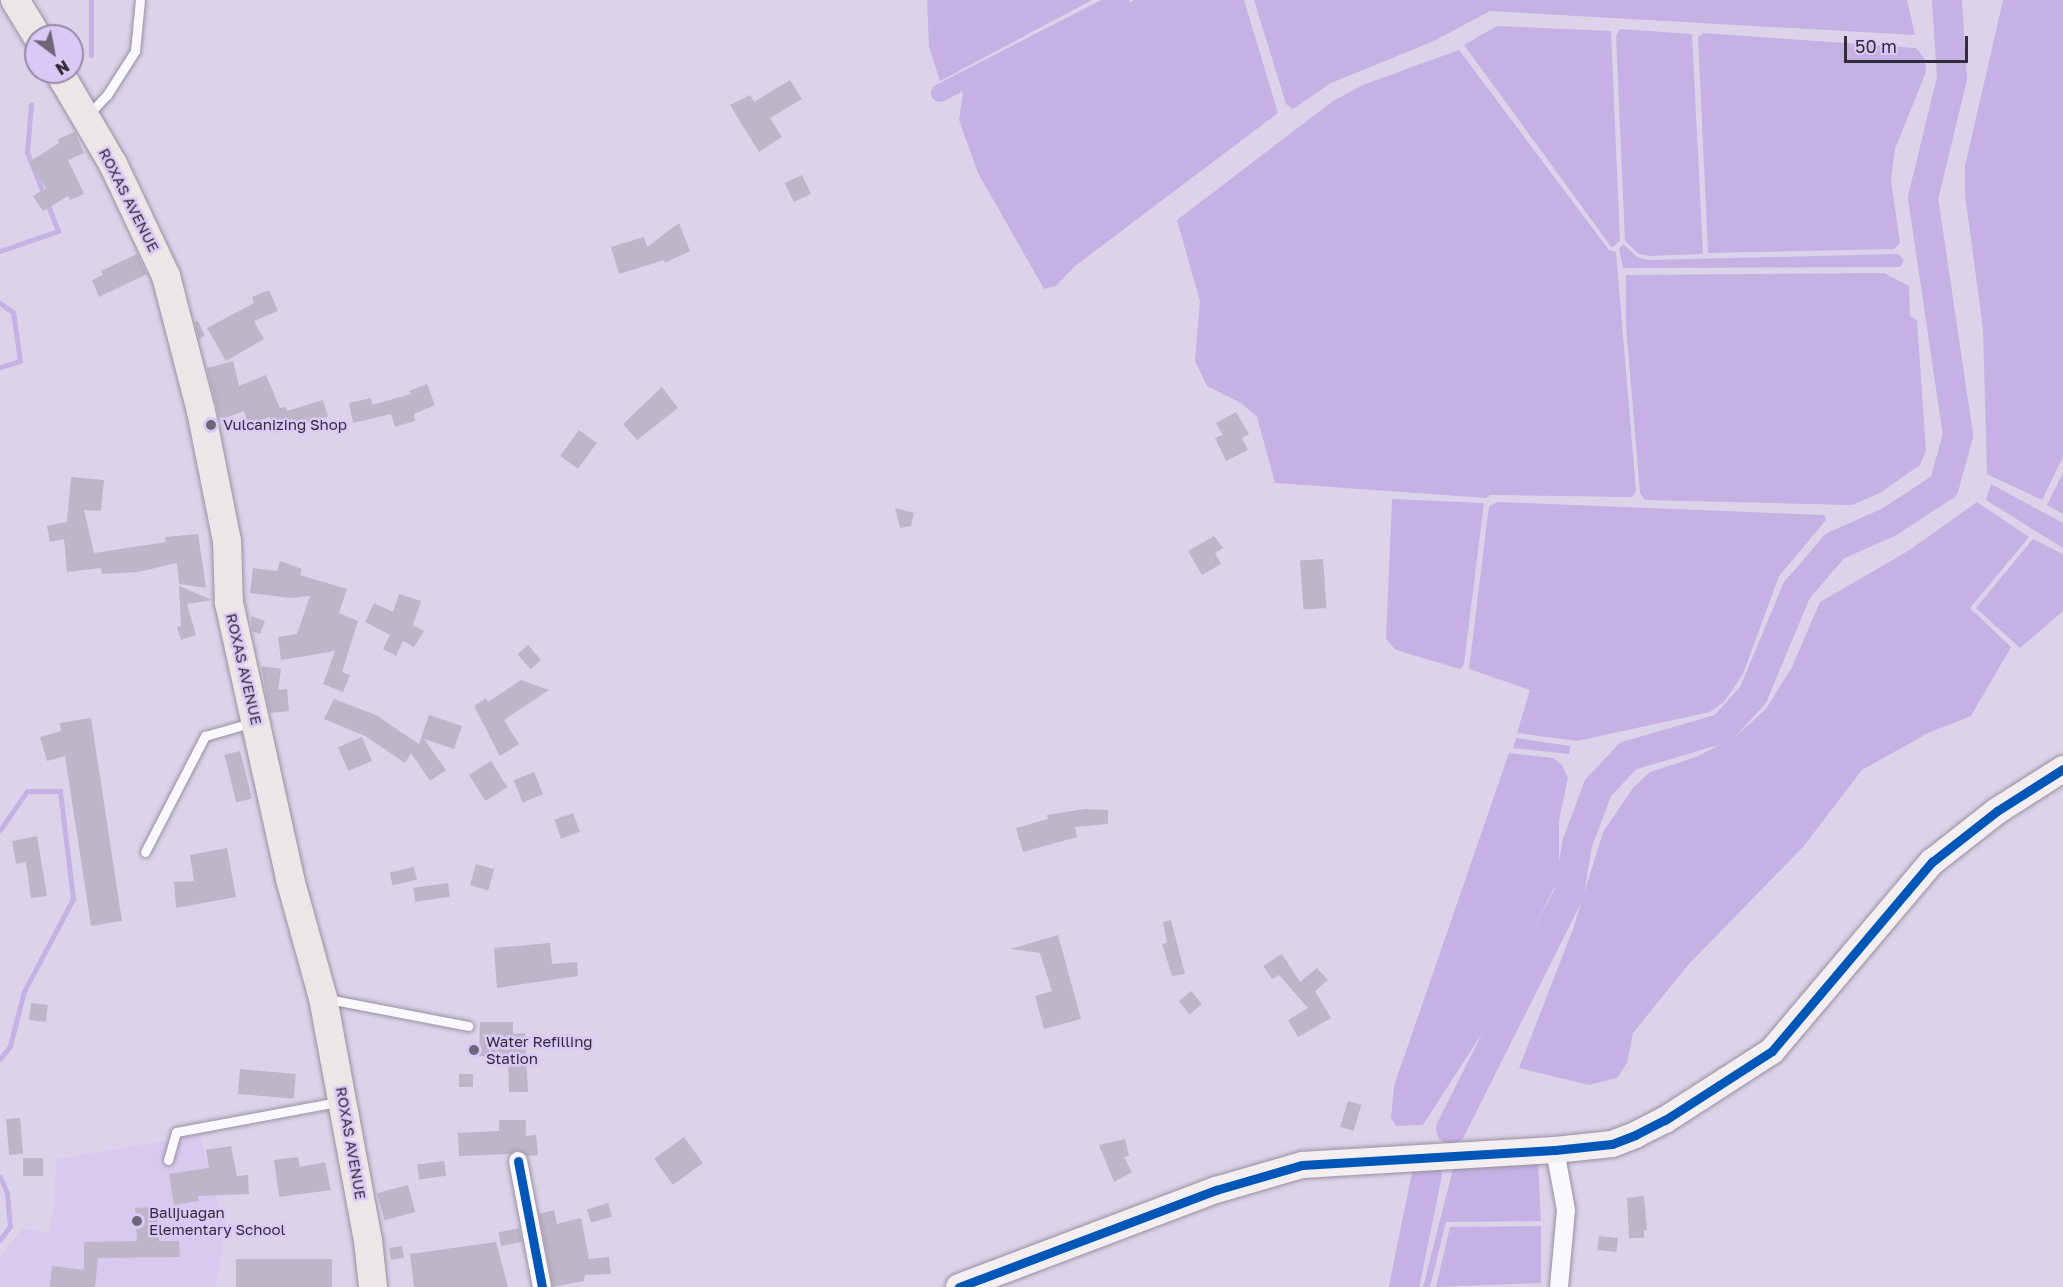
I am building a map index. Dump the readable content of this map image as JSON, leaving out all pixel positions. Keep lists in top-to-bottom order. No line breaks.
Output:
{"streets":{"main road":["ROXAS AVENUE"]},"places":["Vulcanizing Shop","Water Refilling Station","Balijuagan Elementary School"],"scale_bar":"50 m","north":"bottom right"}
